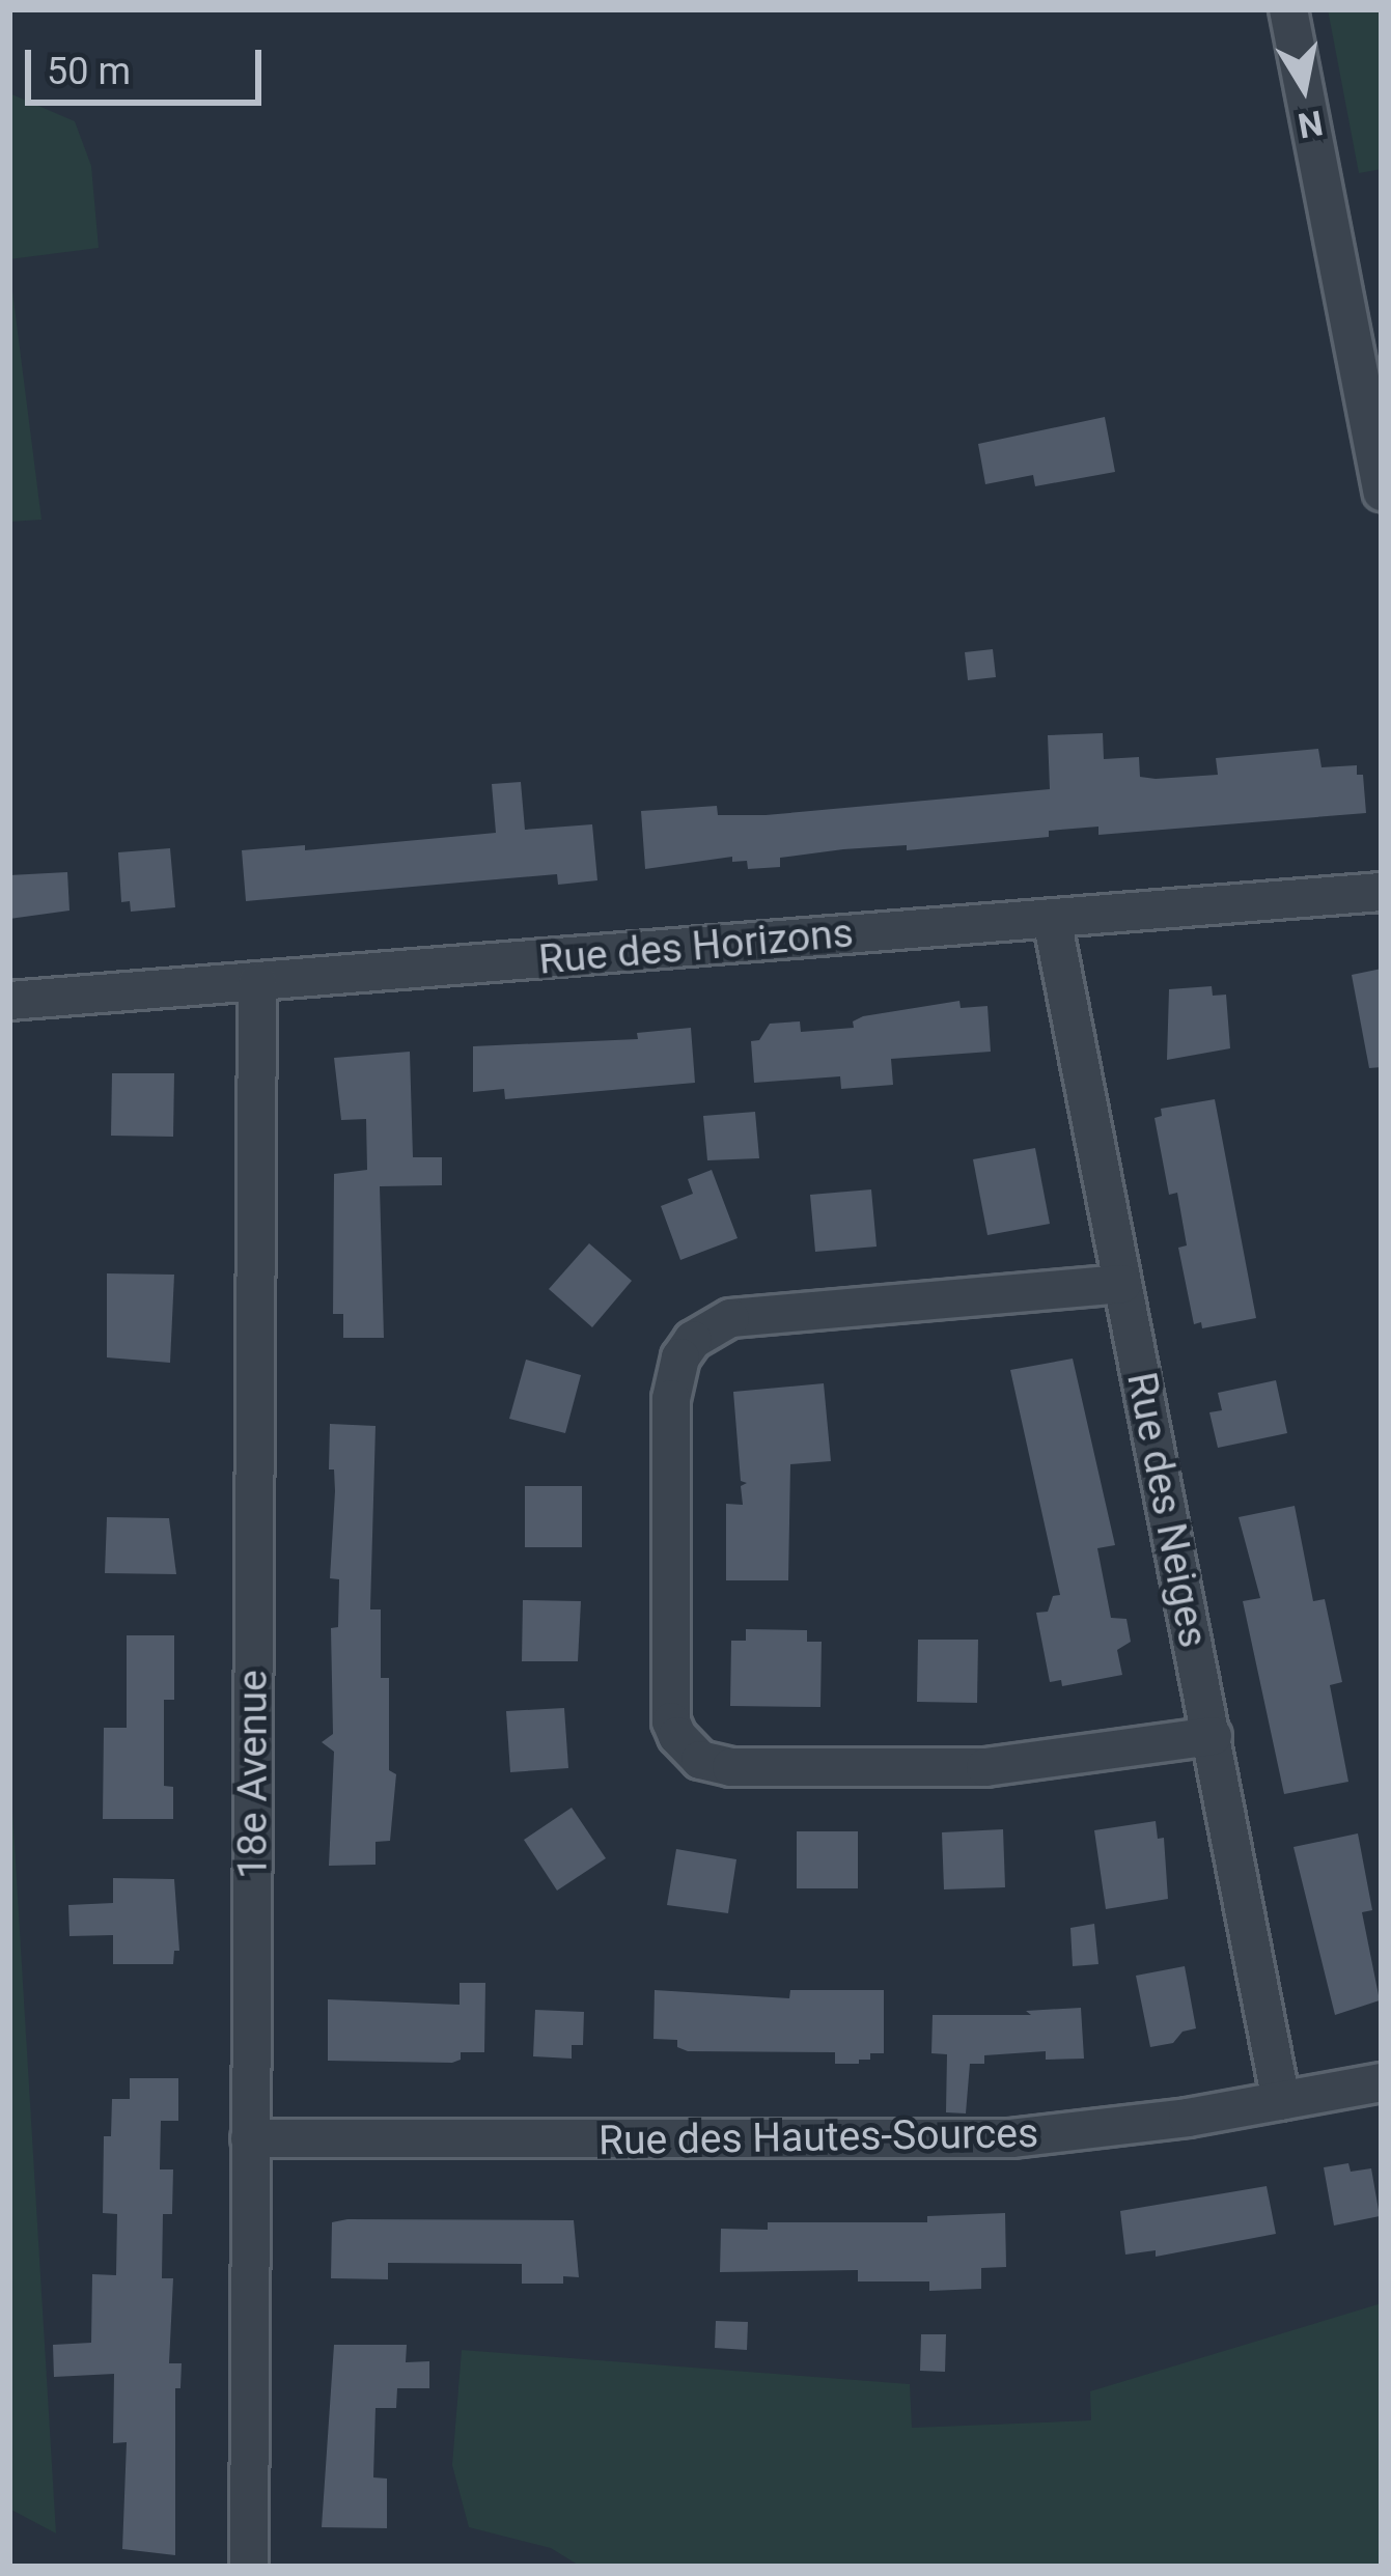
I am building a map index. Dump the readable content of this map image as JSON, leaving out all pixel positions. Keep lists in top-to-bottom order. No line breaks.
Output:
{"streets":{"street":["Rue des Horizons","Rue des Neiges","18e Avenue","Rue des Hautes-Sources"]},"crossings":[["Rue des Horizons","Rue des Neiges"],["Rue des Horizons","18e Avenue"],["Rue des Neiges","Rue des Hautes-Sources"],["18e Avenue","Rue des Hautes-Sources"]],"scale_bar":"50 m","north":"bottom"}
